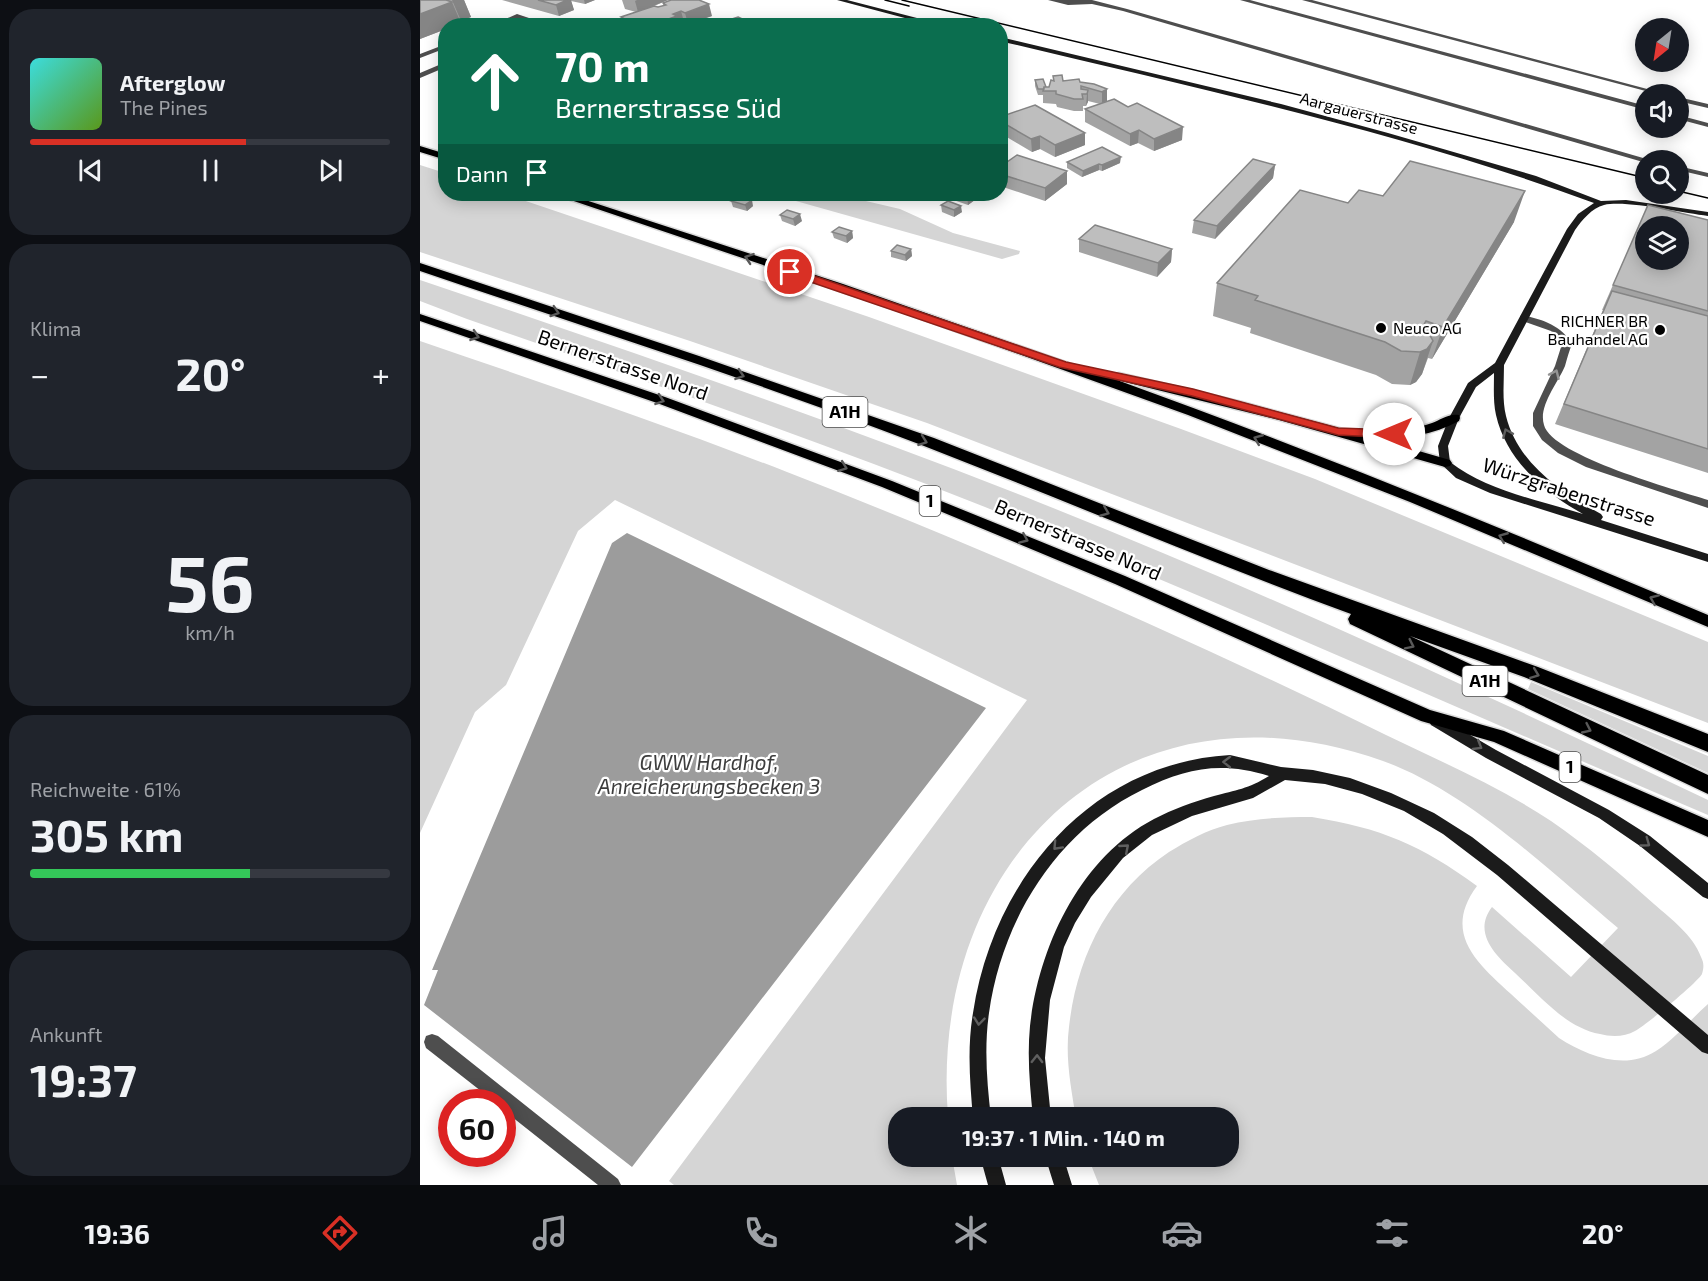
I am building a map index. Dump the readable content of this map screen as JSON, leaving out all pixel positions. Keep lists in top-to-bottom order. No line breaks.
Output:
{"streets":{"highway":["A1H"],"main road":["Aargauerstrasse","Bernerstrasse Nord","Würzgrabenstrasse","1"]},"one_way":["Bernerstrasse Nord"],"water":["GWW Hardhof, Anreicherungsbecken 3"],"places":["Neuco AG","RICHNER BR Bauhandel AG"],"north":"bottom left","page":{"turn":["70 m","Bernerstrasse Süd"],"song":["Afterglow","The Pines"],"then":"Dann","tile":["Klima",["56","km/h"],["Reichweite · 61%","305 km"],["Ankunft","19:37"]],"heat":["−","20°","+"],"limit":"60","trip":"19:37 · 1 Min. · 140 m","tabs":["19:36","20°"]}}
